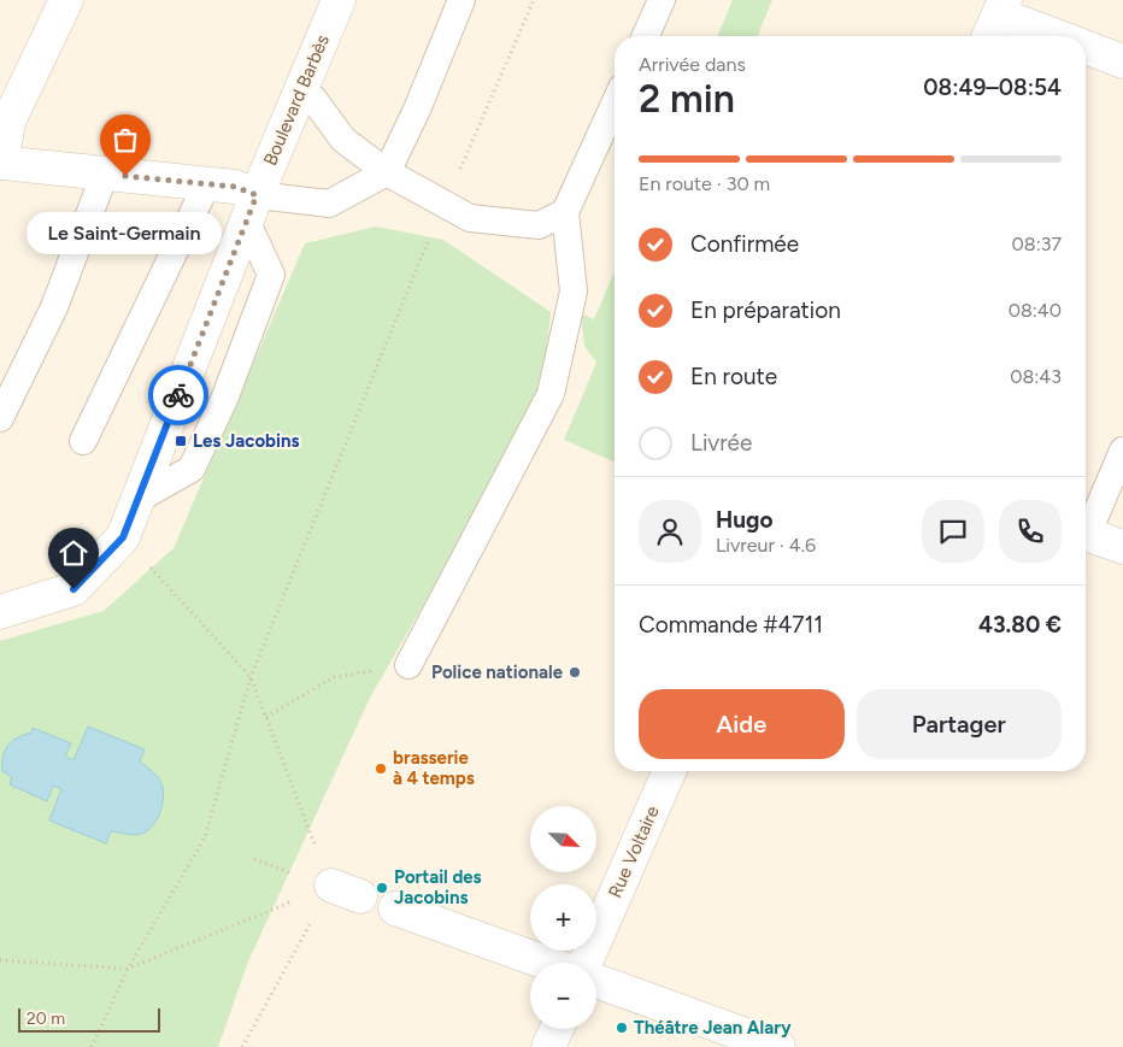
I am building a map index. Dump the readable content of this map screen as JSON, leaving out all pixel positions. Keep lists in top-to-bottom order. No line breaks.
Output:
{"streets":{"street":["Boulevard Barbès","Rue Voltaire"]},"places":{"other":["Le Saint-Germain","Police nationale","brasserie à 4 temps","Portail des Jacobins","Théâtre Jean Alary"],"transit":["Les Jacobins"]},"scale_bar":"20 m","north":"bottom right","page":{"heading":["2 min","Arrivée dans","08:49–08:54"],"panel":["Hugo","Livreur · 4.6","Commande #4711","43.80 €"],"bar":"En route · 30 m","list":[["Confirmée","08:37"],["En préparation","08:40"],["En route","08:43"],"Livrée"],"bubble":"Le Saint-Germain","buttons":["Aide","Partager"],"map_buttons":["+","−"],"scale":"20 m"}}
